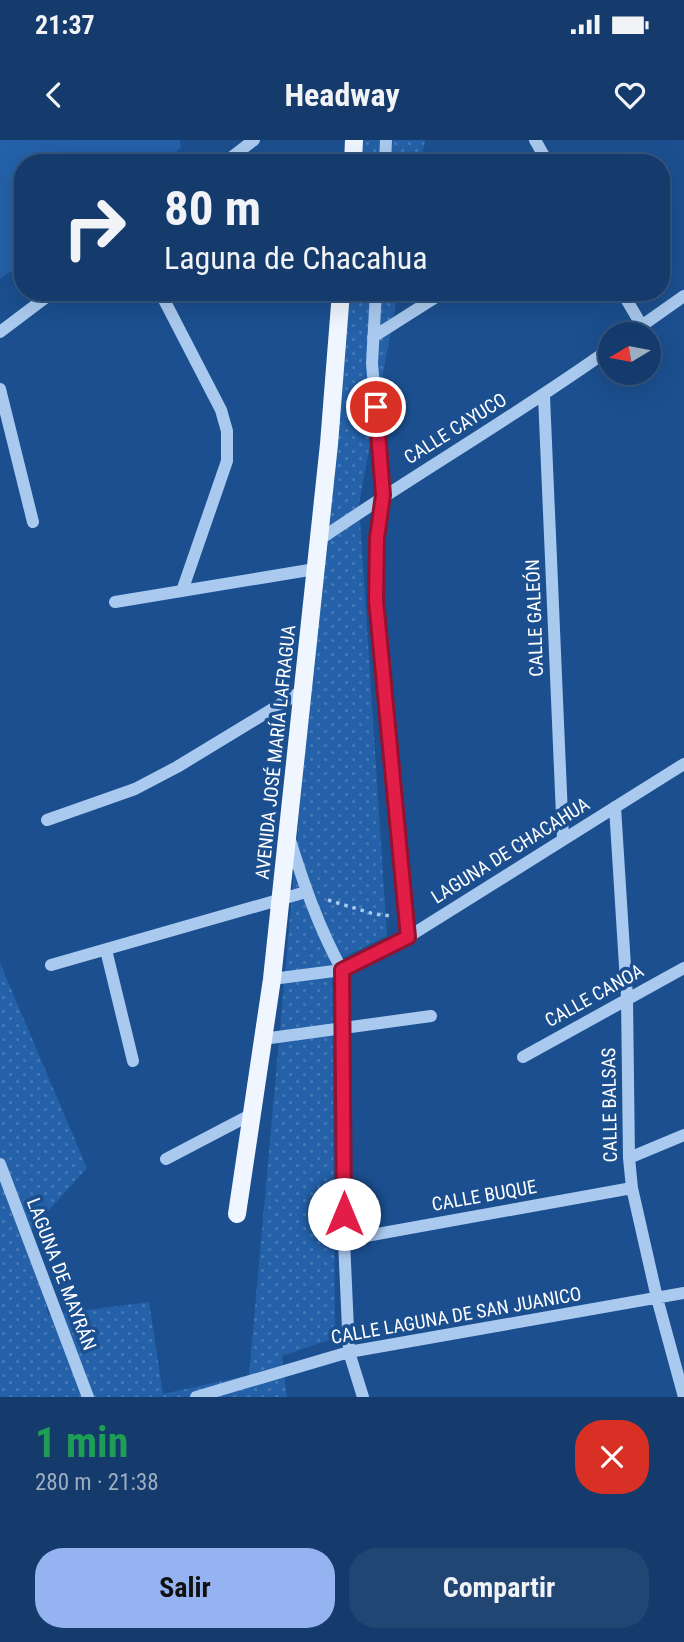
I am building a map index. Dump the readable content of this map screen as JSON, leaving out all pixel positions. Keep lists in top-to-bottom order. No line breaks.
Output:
{"streets":{"main road":["AVENIDA JOSÉ MARÍA LAFRAGUA"],"street":["CALLE CAYUCO","CALLE GALEÓN","LAGUNA DE CHACAHUA","CALLE CANOA","CALLE BALSAS","CALLE BUQUE","LAGUNA DE MAYRÁN","CALLE LAGUNA DE SAN JUANICO"]},"crossings":[["CALLE CAYUCO","CALLE GALEÓN"],["CALLE CAYUCO","AVENIDA JOSÉ MARÍA LAFRAGUA"],["CALLE GALEÓN","LAGUNA DE CHACAHUA"],["AVENIDA JOSÉ MARÍA LAFRAGUA","LAGUNA DE CHACAHUA"],["LAGUNA DE CHACAHUA","CALLE BALSAS"],["CALLE CANOA","CALLE BALSAS"],["CALLE BALSAS","CALLE BUQUE"],["CALLE BALSAS","CALLE LAGUNA DE SAN JUANICO"]],"north":"left","page":{"status":"21:37","header":"Headway","turn":["80 m","Laguna de Chacahua"],"heading":["1 min","280 m · 21:38"],"buttons":["Salir","Compartir"]}}
